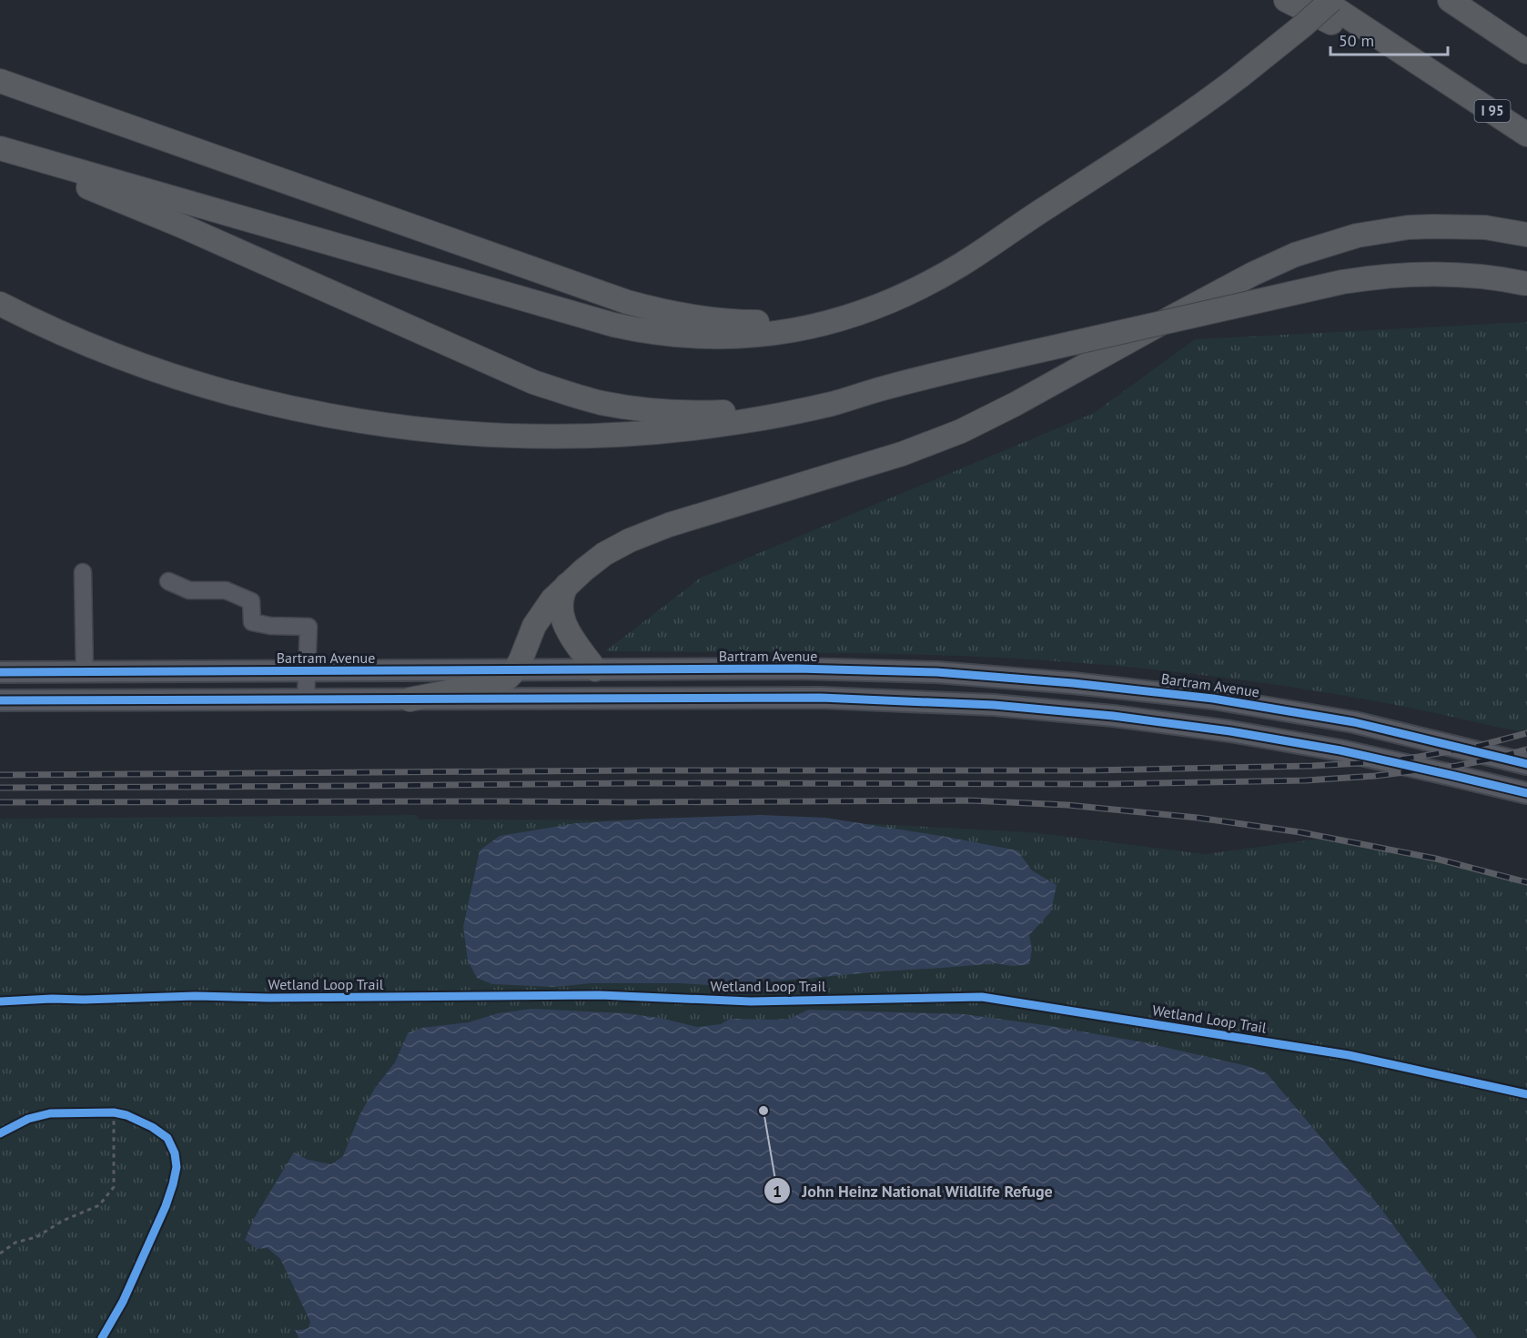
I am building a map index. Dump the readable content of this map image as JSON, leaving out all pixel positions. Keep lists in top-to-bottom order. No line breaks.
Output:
{"streets":{"highway":["I 95"],"main road":["Bartram Avenue"],"cycle path":["Wetland Loop Trail"]},"places":["John Heinz National Wildlife Refuge"],"scale_bar":"50 m"}
